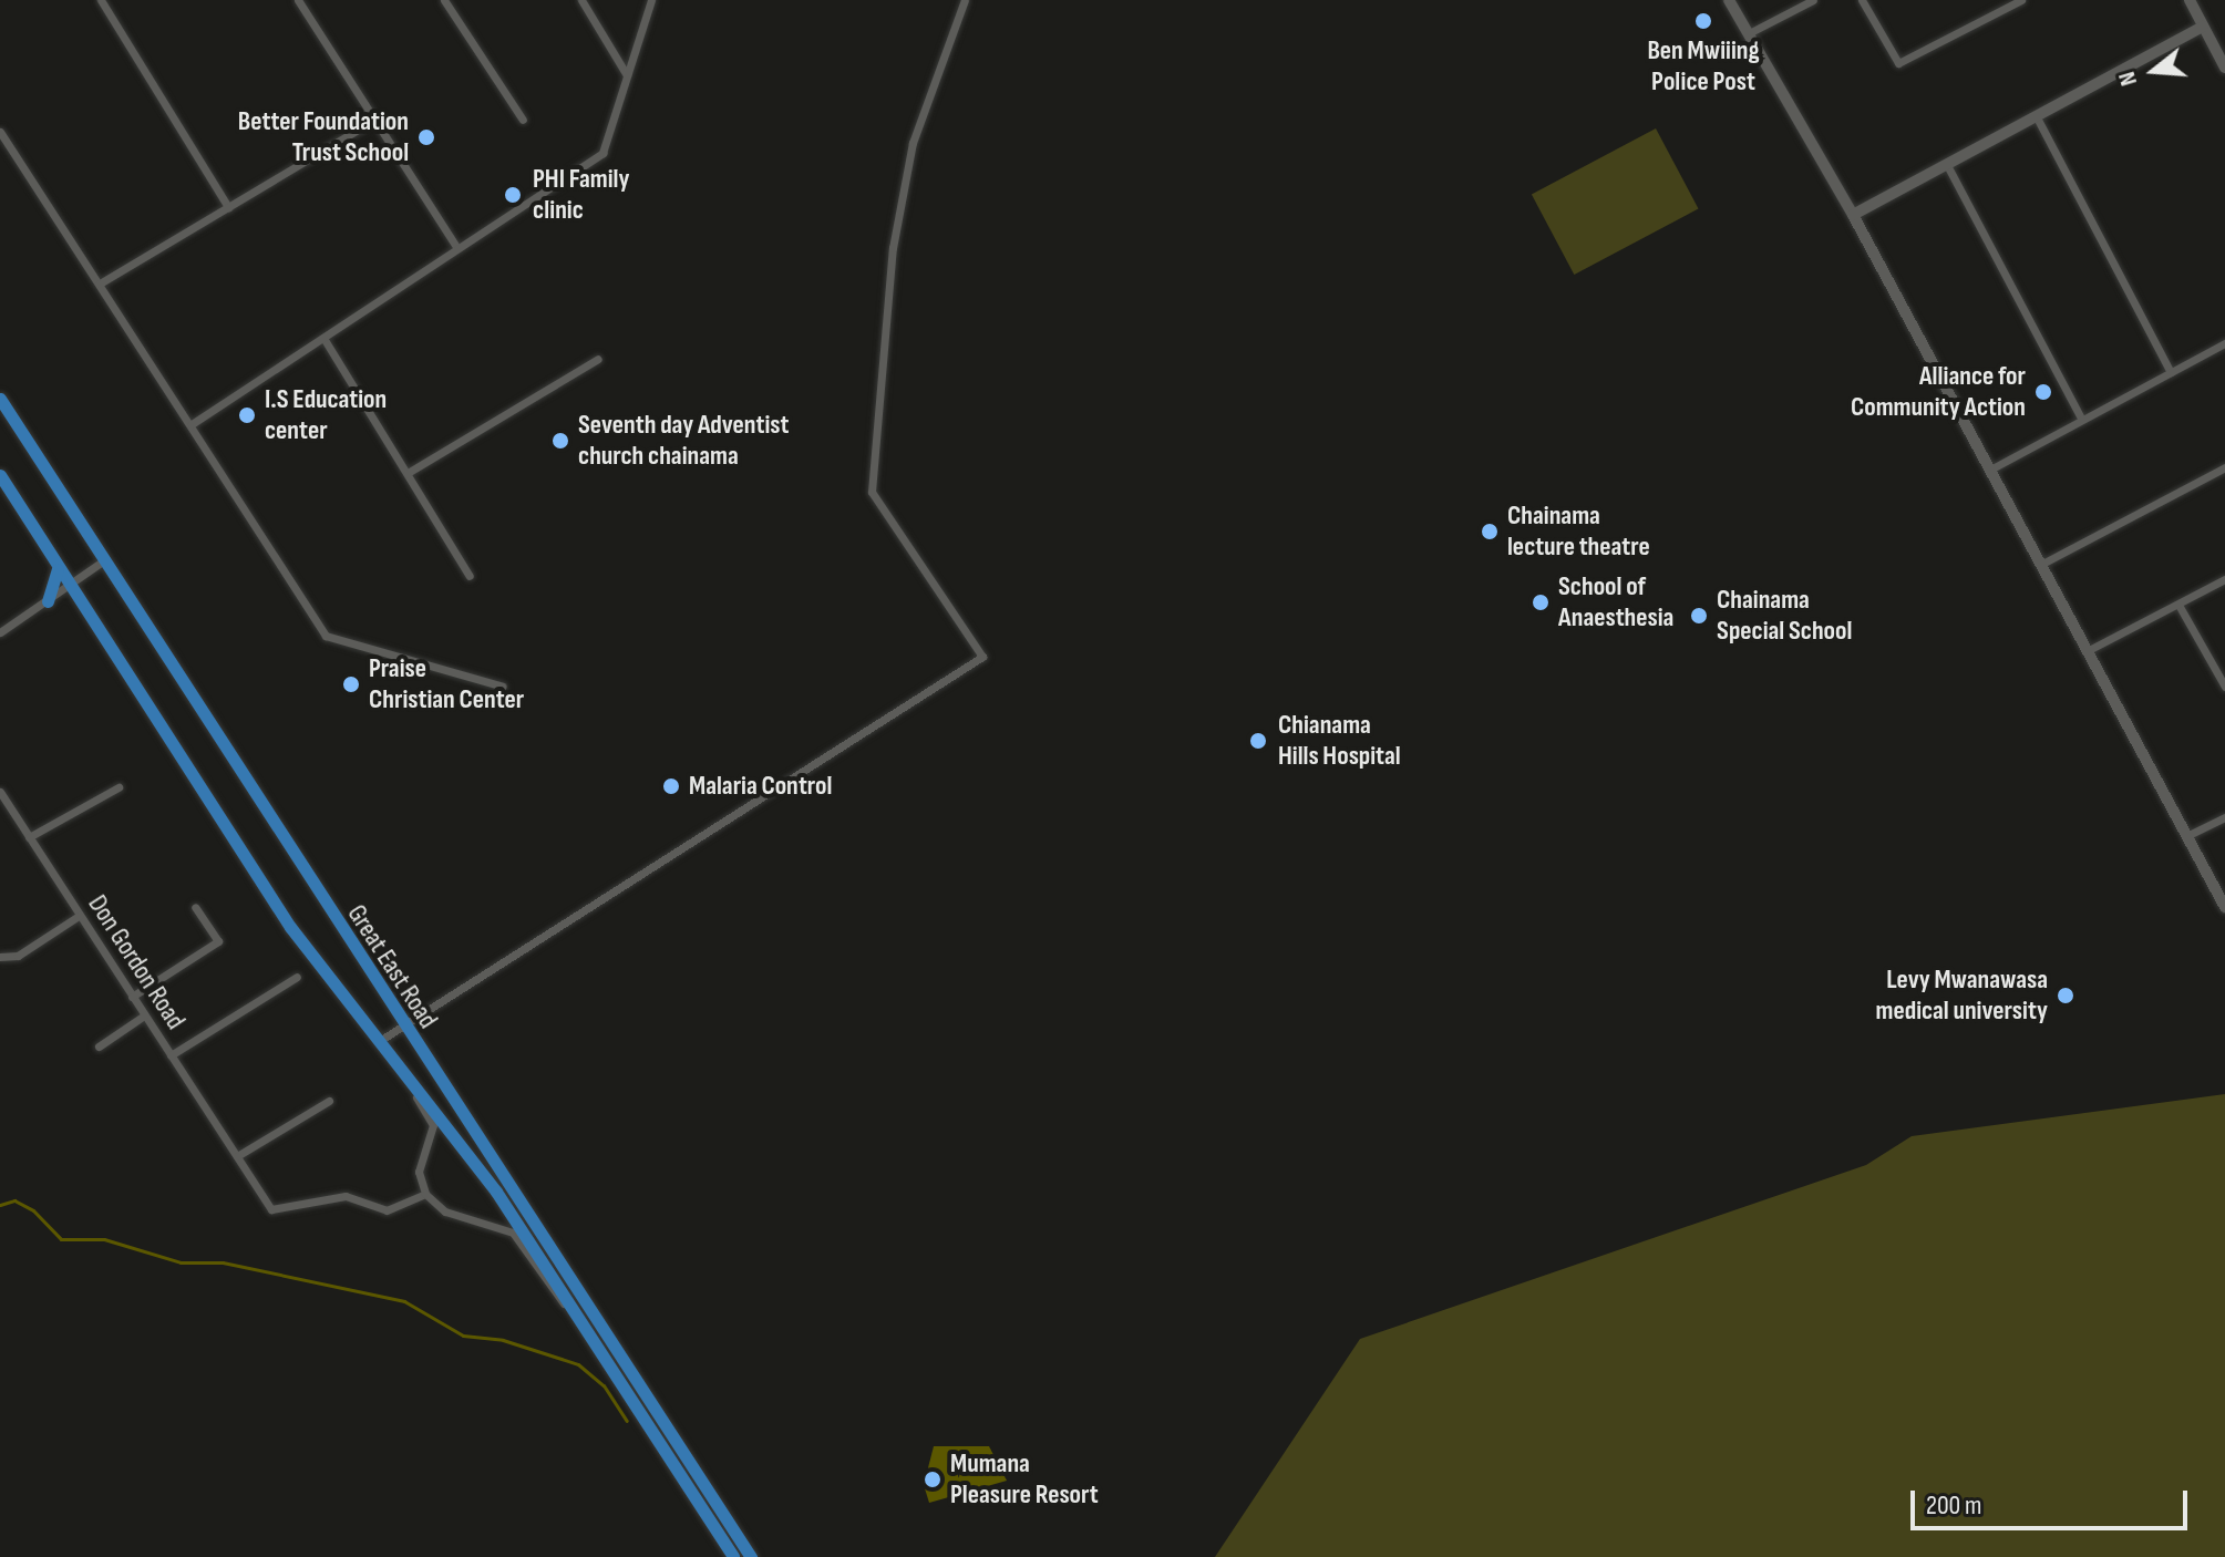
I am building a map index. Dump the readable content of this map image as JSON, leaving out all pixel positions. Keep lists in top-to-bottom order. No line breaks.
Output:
{"streets":{"main road":["Great East Road"],"street":["Don Gordon Road"]},"places":["Ben Mwiiing Police Post","Better Foundation Trust School","PHI Family clinic","Alliance for Community Action","I.S Education center","Seventh day Adventist church chainama","Chainama lecture theatre","School of Anaesthesia","Chainama Special School","Praise Christian Center","Chianama Hills Hospital","Malaria Control","Levy Mwanawasa medical university","Mumana Pleasure Resort"],"scale_bar":"200 m","north":"left"}
